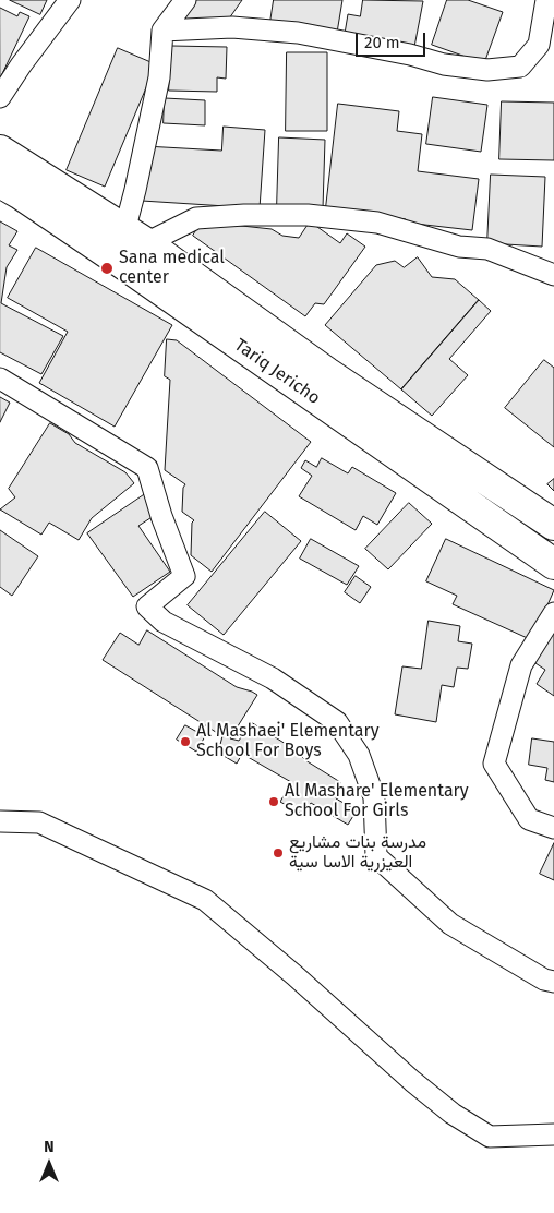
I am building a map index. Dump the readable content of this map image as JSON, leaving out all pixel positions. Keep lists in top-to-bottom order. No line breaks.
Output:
{"streets":{"main road":["Tariq Jericho"]},"places":["Sana medical center","Al Mashaei' Elementary School For Boys","Al Mashare' Elementary School For Girls","مدرسة بنات مشاريع العيزرية الاسا سية"],"scale_bar":"20 m","north":"top"}
